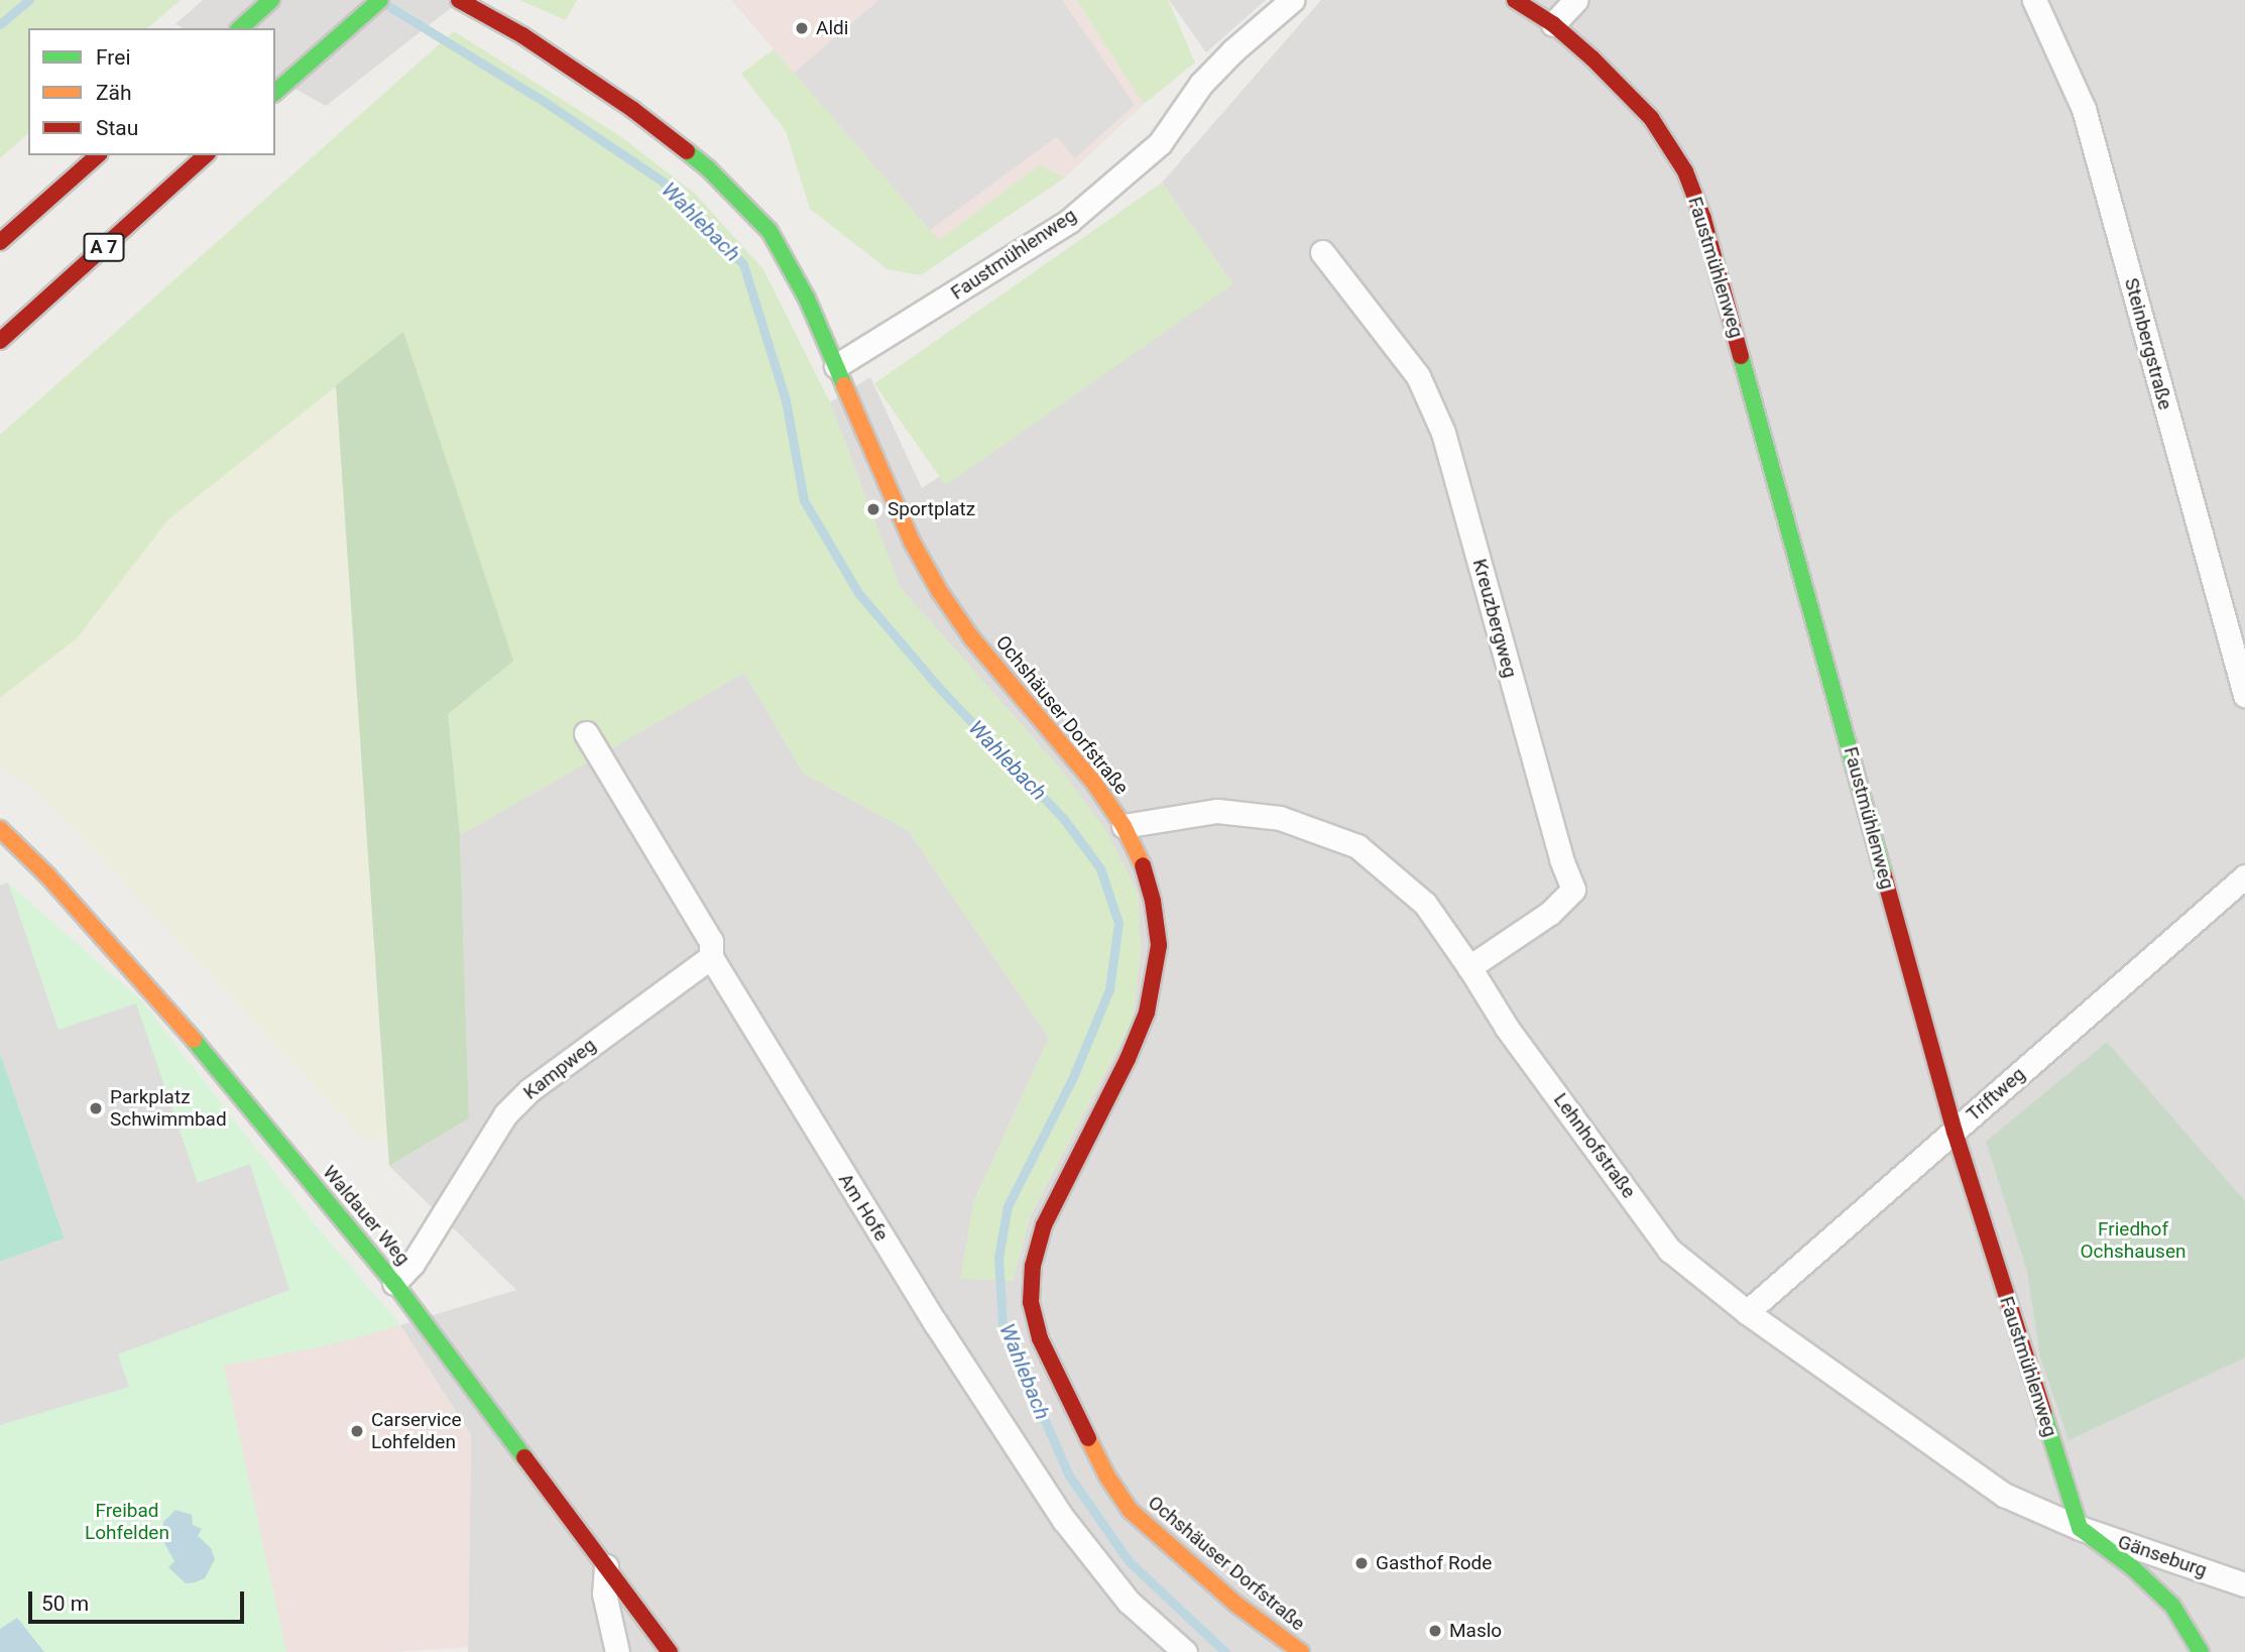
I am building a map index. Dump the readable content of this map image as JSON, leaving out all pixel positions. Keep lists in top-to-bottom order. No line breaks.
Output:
{"streets":{"main road":["A 7","Faustmühlenweg","Ochshäuser Dorfstraße","Waldauer Weg"],"street":["Steinbergstraße","Kreuzbergweg","Kampweg","Triftweg","Lehnhofstraße","Am Hofe","Gänseburg"]},"crossings":[["Faustmühlenweg","Ochshäuser Dorfstraße"],["Faustmühlenweg","Triftweg"],["Faustmühlenweg","Lehnhofstraße"],["Faustmühlenweg","Gänseburg"],["Kreuzbergweg","Lehnhofstraße"],["Ochshäuser Dorfstraße","Lehnhofstraße"],["Kampweg","Am Hofe"],["Kampweg","Waldauer Weg"],["Triftweg","Lehnhofstraße"],["Lehnhofstraße","Gänseburg"]],"water":["Wahlebach"],"parks":["Friedhof Ochshausen","Freibad Lohfelden"],"places":["Aldi","Sportplatz","Parkplatz Schwimmbad","Carservice Lohfelden","Gasthof Rode","Maslo"],"legend":["Frei","Zäh","Stau"],"scale_bar":"50 m"}
